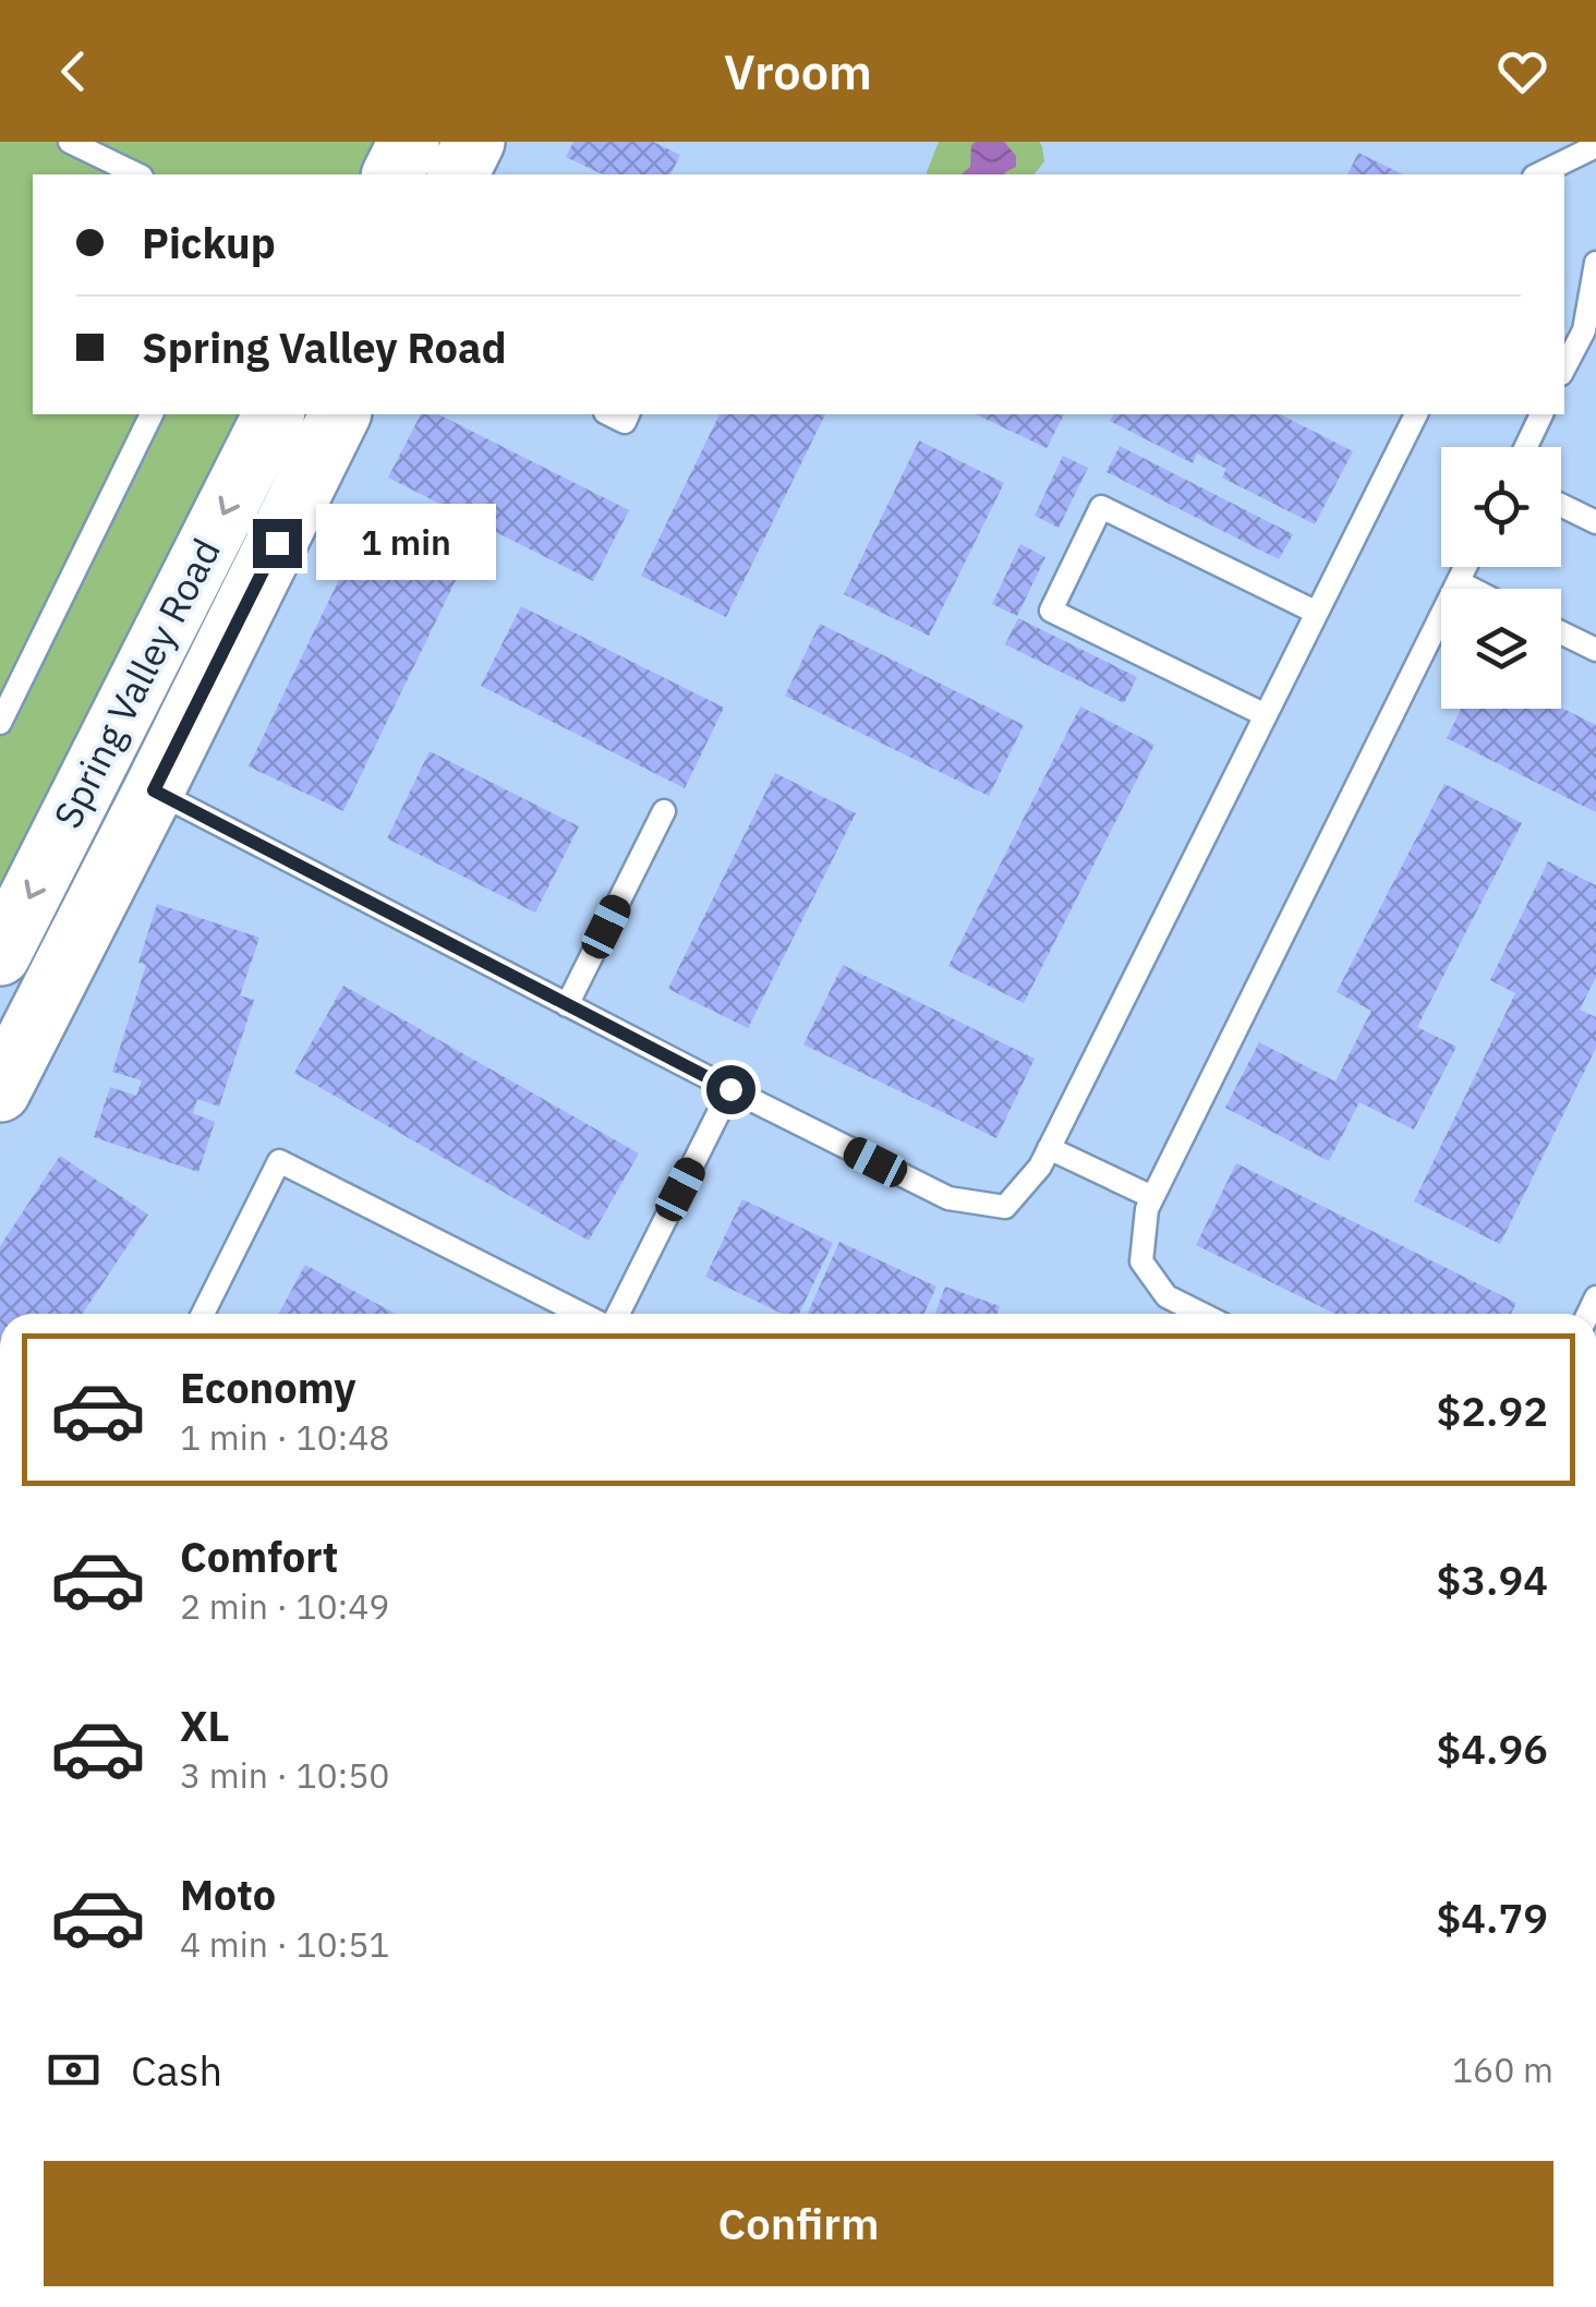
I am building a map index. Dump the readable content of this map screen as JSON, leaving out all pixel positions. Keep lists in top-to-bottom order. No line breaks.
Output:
{"streets":{"street":["Spring Valley Road"]},"page":{"header":"Vroom","banner":["Pickup","Spring Valley Road"],"bubble":"1 min","list":[{"name":"Economy","note":"1 min · 10:48","value":"$2.92"},{"name":"Comfort","note":"2 min · 10:49","value":"$3.94"},{"name":"XL","note":"3 min · 10:50","value":"$4.96"},{"name":"Moto","note":"4 min · 10:51","value":"$4.79"}],"pay":["Cash","160 m"],"buttons":"Confirm"}}
